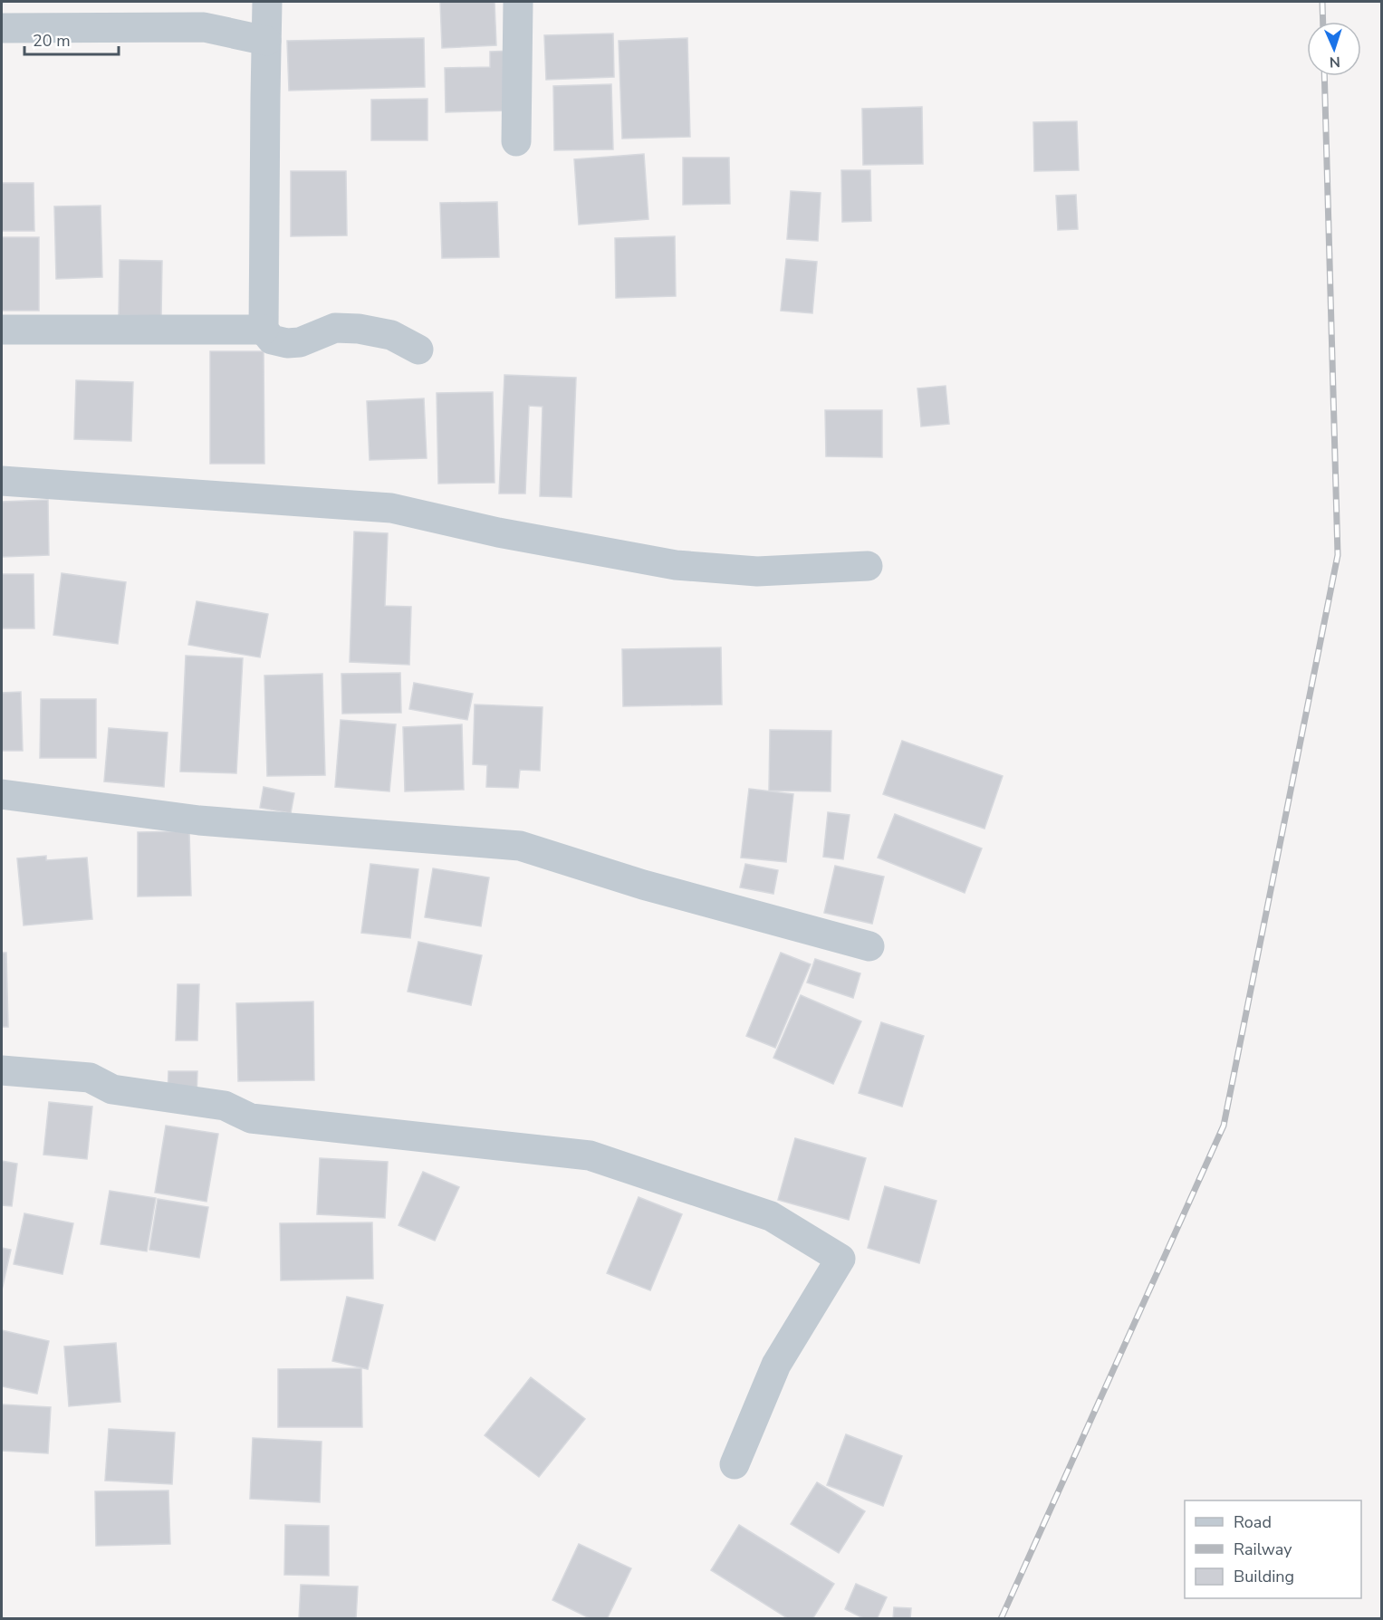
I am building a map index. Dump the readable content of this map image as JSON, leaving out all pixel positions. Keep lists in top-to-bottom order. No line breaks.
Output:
{"legend":["Road","Railway","Building"],"scale_bar":"20 m","north":"bottom"}
